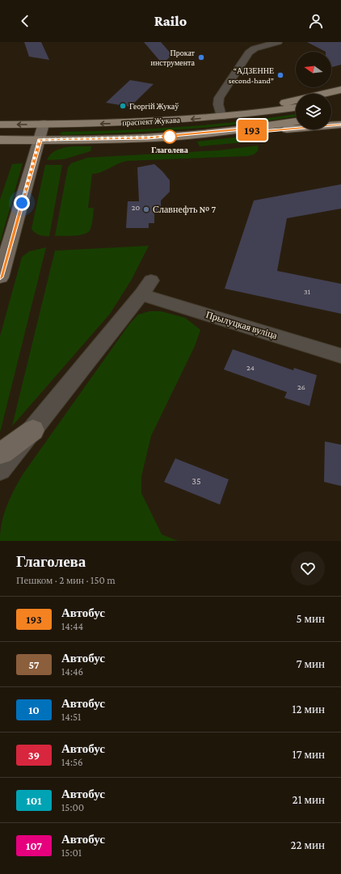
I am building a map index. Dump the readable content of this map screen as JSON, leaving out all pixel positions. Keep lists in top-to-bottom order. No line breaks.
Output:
{"streets":{"main road":["праспект Жукава"],"street":["Прылуцкая вуліца"]},"places":["Прокат инструмента","“АДЗЕННЕ second-hand”","Георгій Жукаў","Глаголева","Славнефть № 7"],"lines":["bus line 193"],"house_numbers":["20","31","24","26","35"],"north":"left","page":{"header":"Railo","on_map":"193","heading":["Глаголева","Пешком · 2 мин · 150 m"],"list":[{"mark":"193","name":"Автобус","note":"14:44","value":"5 мин"},{"mark":"57","name":"Автобус","note":"14:46","value":"7 мин"},{"mark":"10","name":"Автобус","note":"14:51","value":"12 мин"},{"mark":"39","name":"Автобус","note":"14:56","value":"17 мин"},{"mark":"101","name":"Автобус","note":"15:00","value":"21 мин"},{"mark":"107","name":"Автобус","note":"15:01","value":"22 мин"}]}}
